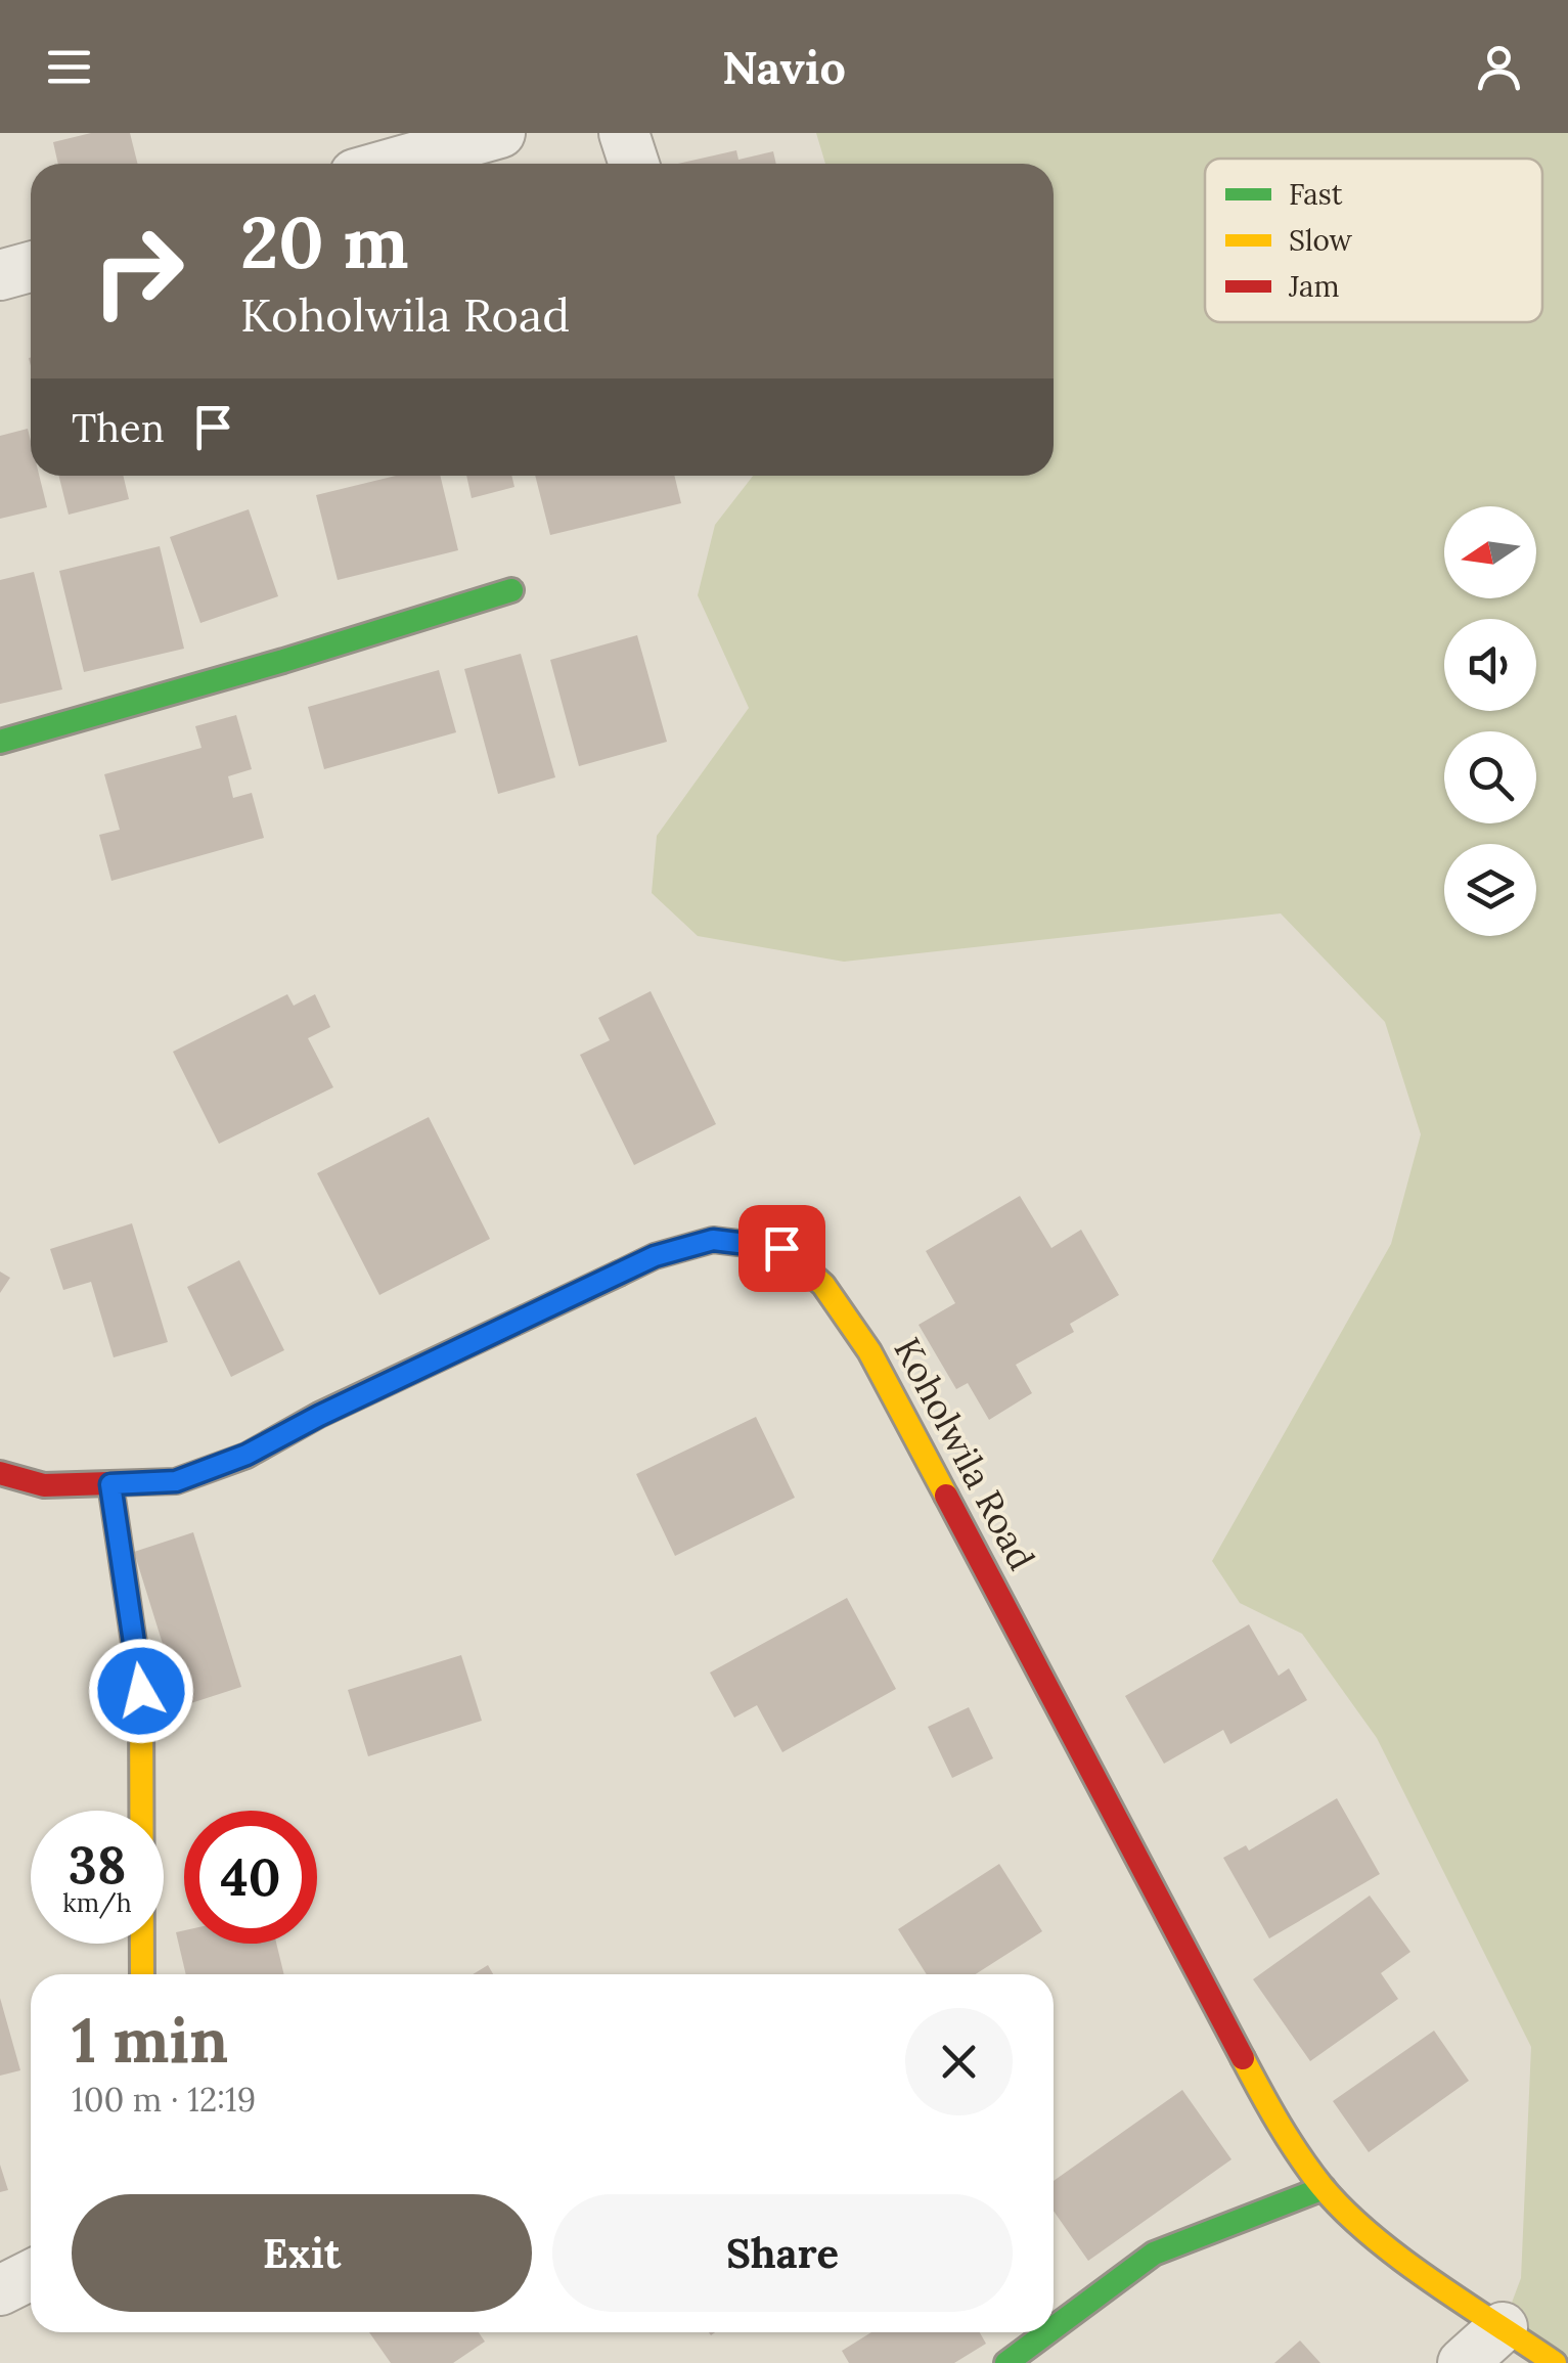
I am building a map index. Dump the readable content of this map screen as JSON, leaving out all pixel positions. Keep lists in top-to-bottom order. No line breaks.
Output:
{"streets":{"street":["Koholwila Road"]},"legend":["Fast","Slow","Jam"],"north":"left","page":{"header":"Navio","turn":["20 m","Koholwila Road"],"then":"Then","speed":"38 km/h","limit":"40","heading":["1 min","100 m · 12:19"],"buttons":["Exit","Share"]}}
